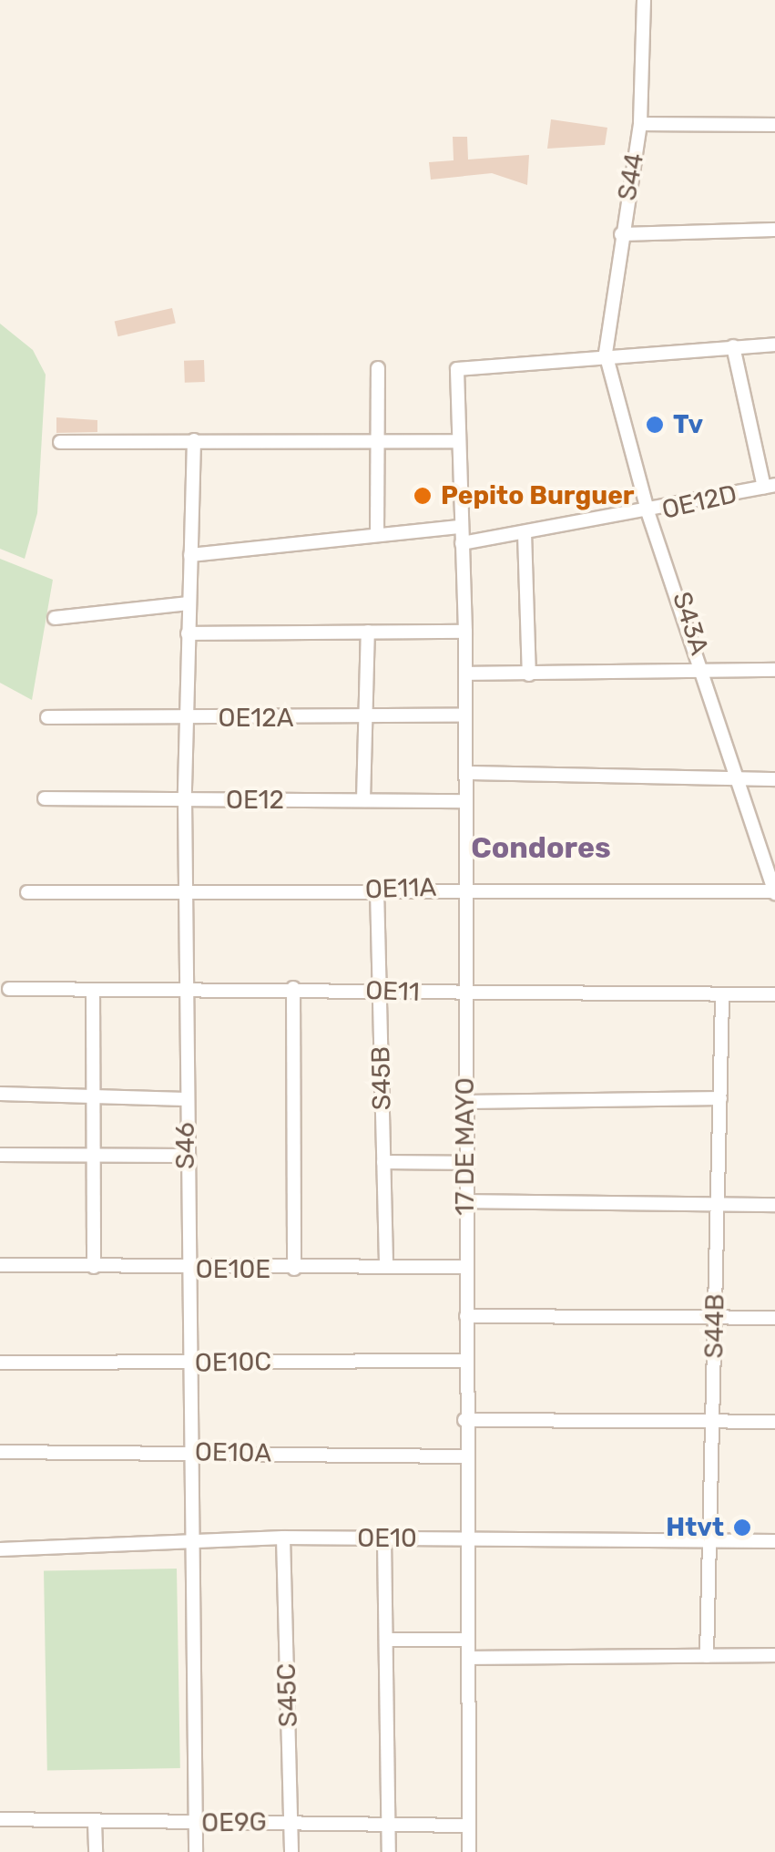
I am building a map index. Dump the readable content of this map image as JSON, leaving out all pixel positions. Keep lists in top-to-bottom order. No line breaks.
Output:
{"streets":{"street":["S44","OE12D","S43A","OE12A","OE12","OE11A","OE11","S45B","S46","17 DE MAYO","OE10E","S44B","OE10C","OE10A","OE10","S45C","OE9G"]},"crossings":[["S44","S43A"],["S44","17 DE MAYO"],["OE12D","S43A"],["OE12D","17 DE MAYO"],["S43A","OE11A"],["S43A","17 DE MAYO"],["OE12A","S46"],["OE12A","17 DE MAYO"],["OE12","S46"],["OE12","17 DE MAYO"],["OE11A","S45B"],["OE11A","S46"],["OE11A","17 DE MAYO"],["OE11","S45B"],["OE11","S46"],["OE11","17 DE MAYO"],["OE11","S44B"],["S45B","OE10E"],["S46","OE10E"],["S46","OE10C"],["S46","OE10A"],["S46","OE10"],["S46","OE9G"],["17 DE MAYO","OE10E"],["17 DE MAYO","OE10C"],["17 DE MAYO","OE10A"],["17 DE MAYO","OE10"],["17 DE MAYO","OE9G"],["S44B","OE10"],["OE10","S45C"],["S45C","OE9G"]],"districts":["Condores"],"places":["Tv","Pepito Burguer","Htvt"]}
